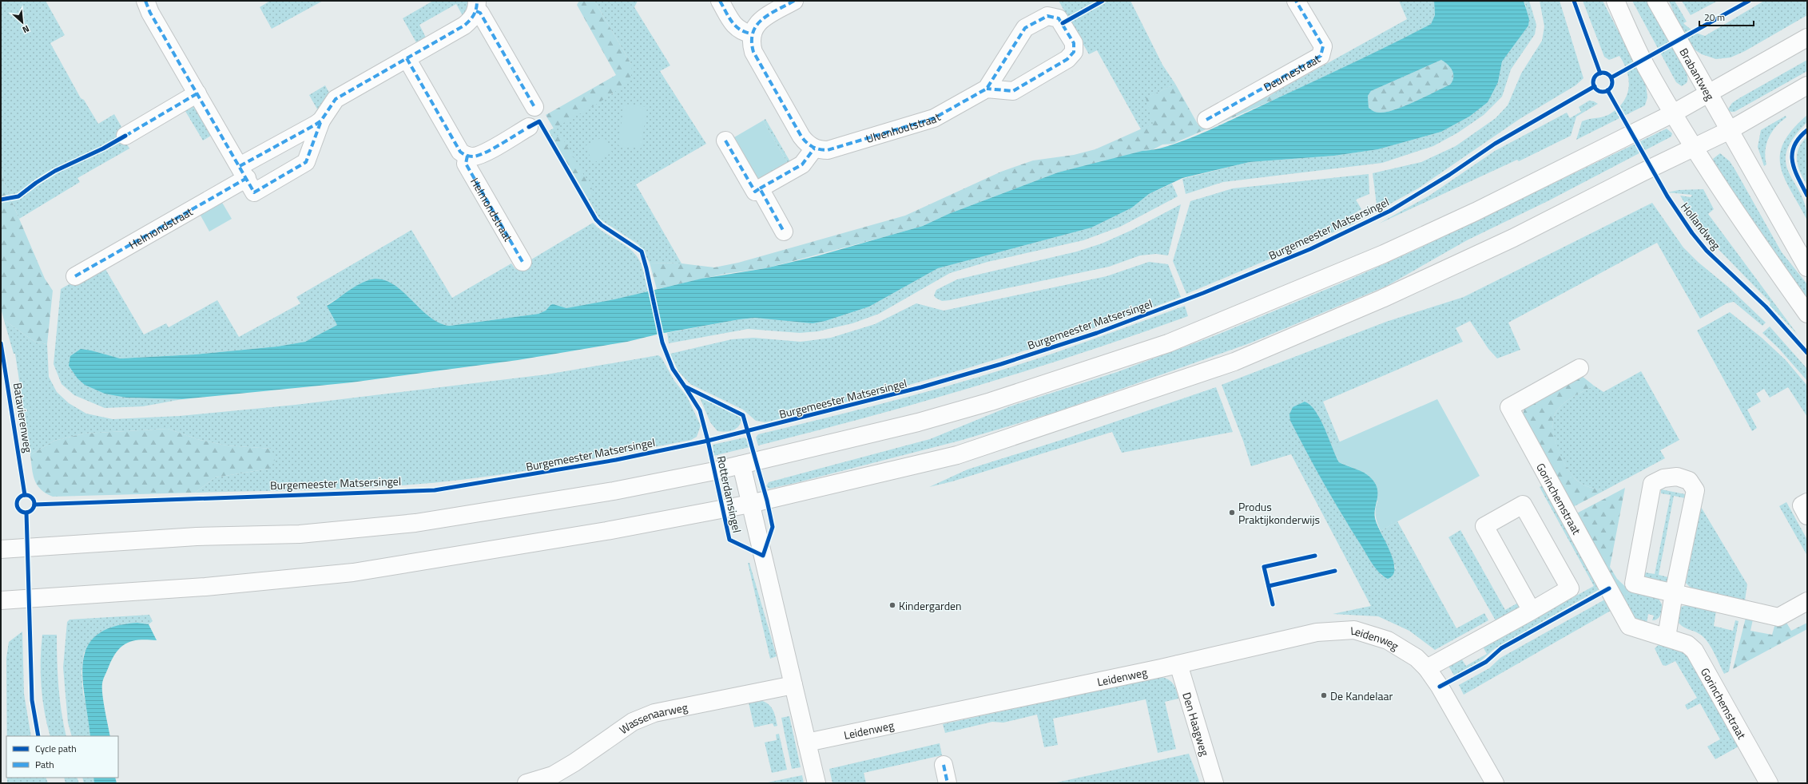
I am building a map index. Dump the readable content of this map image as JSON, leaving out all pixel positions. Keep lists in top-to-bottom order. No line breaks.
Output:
{"streets":{"street":["Deurnestraat","Brabantweg","Ulvenhoutstraat","Helmondstraat","Rotterdamsingel","Gorinchemstraat","Leidenweg","Wassenaarweg","Den Haagweg"],"cycle path":["Hollandweg","Burgemeester Matsersingel","Batavierenweg"]},"crossings":[["Rotterdamsingel","Leidenweg"],["Rotterdamsingel","Wassenaarweg"],["Leidenweg","Den Haagweg"]],"places":["Produs Praktijkonderwijs","Kindergarden","De Kandelaar"],"legend":["Cycle path","Path"],"scale_bar":"20 m","north":"bottom right"}
